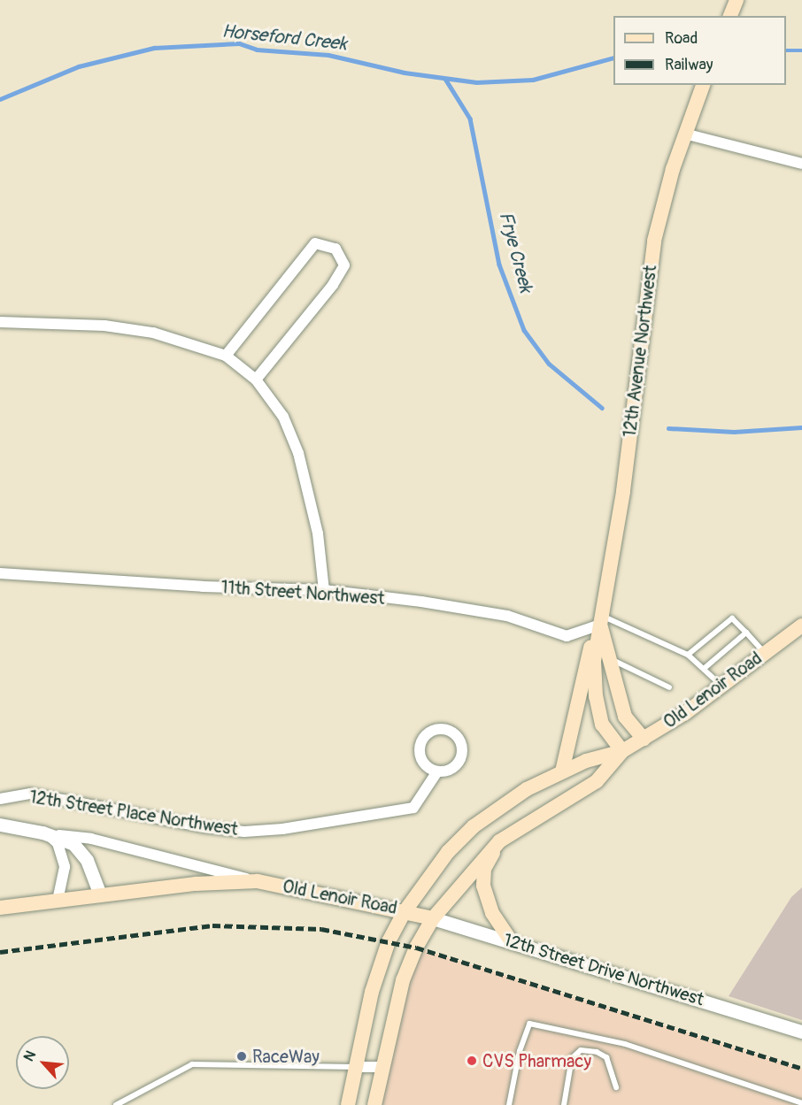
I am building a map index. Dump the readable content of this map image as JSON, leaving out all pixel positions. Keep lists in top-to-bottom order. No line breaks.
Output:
{"streets":{"main road":["12th Avenue Northwest","Old Lenoir Road","12th Street Drive Northwest"],"street":["11th Street Northwest","12th Street Place Northwest"]},"crossings":[["12th Avenue Northwest","11th Street Northwest"],["12th Avenue Northwest","Old Lenoir Road"],["Old Lenoir Road","12th Street Drive Northwest"]],"water":["Horseford Creek","Frye Creek"],"places":["RaceWay","CVS Pharmacy"],"legend":["Road","Railway"],"north":"top left"}
